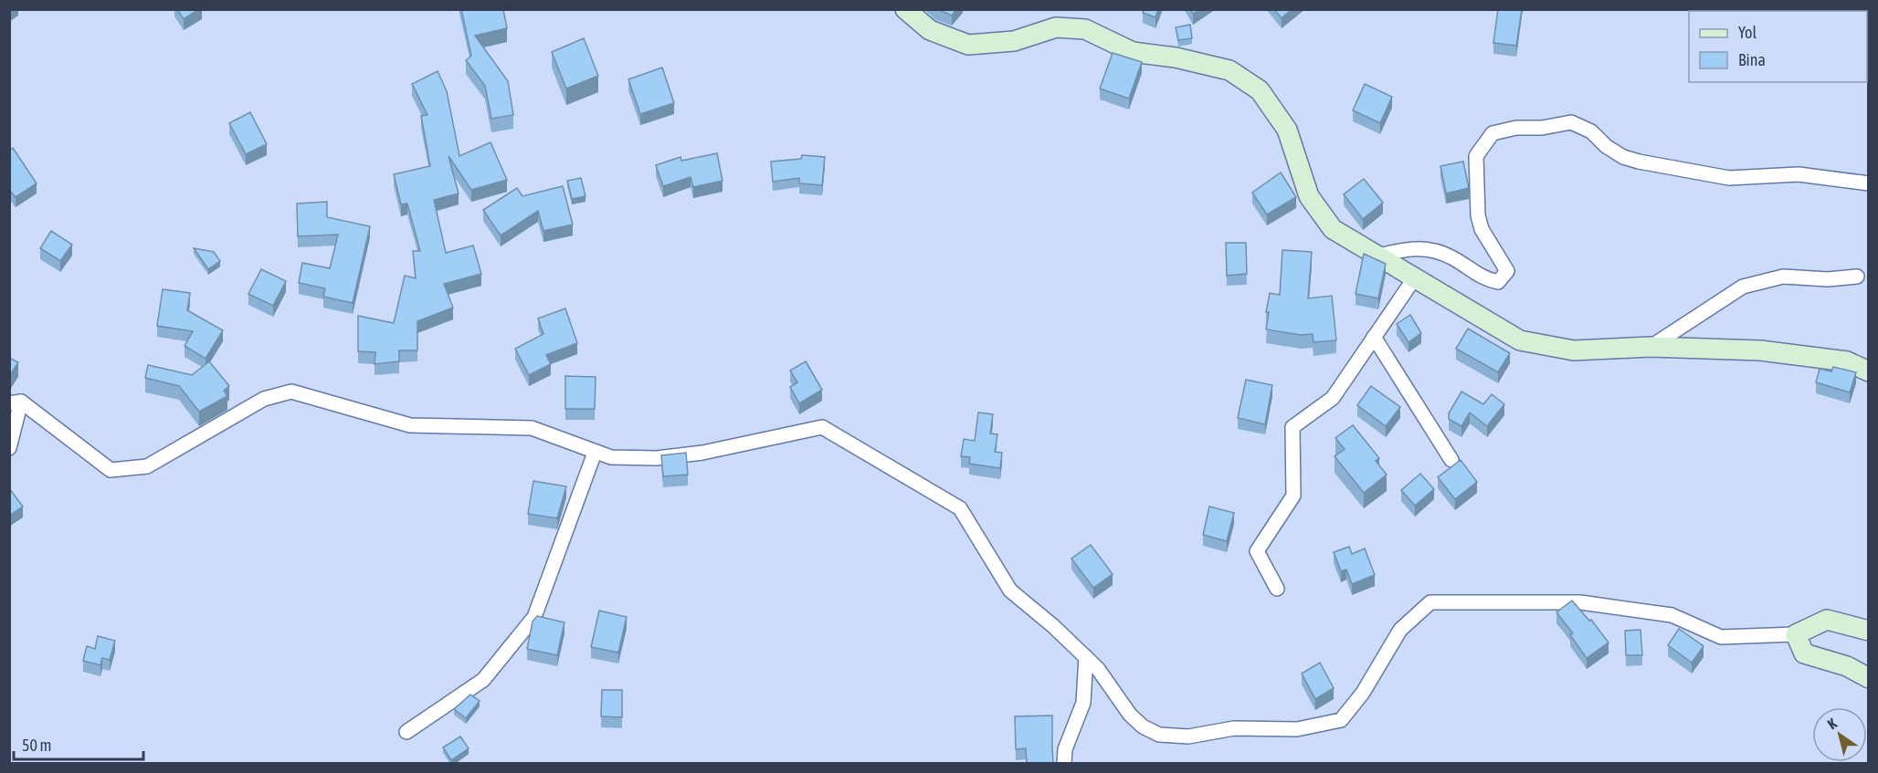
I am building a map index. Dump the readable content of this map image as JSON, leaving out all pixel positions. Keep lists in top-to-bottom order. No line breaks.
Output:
{"legend":["Yol","Bina"],"scale_bar":"50 m","north":"top left"}
